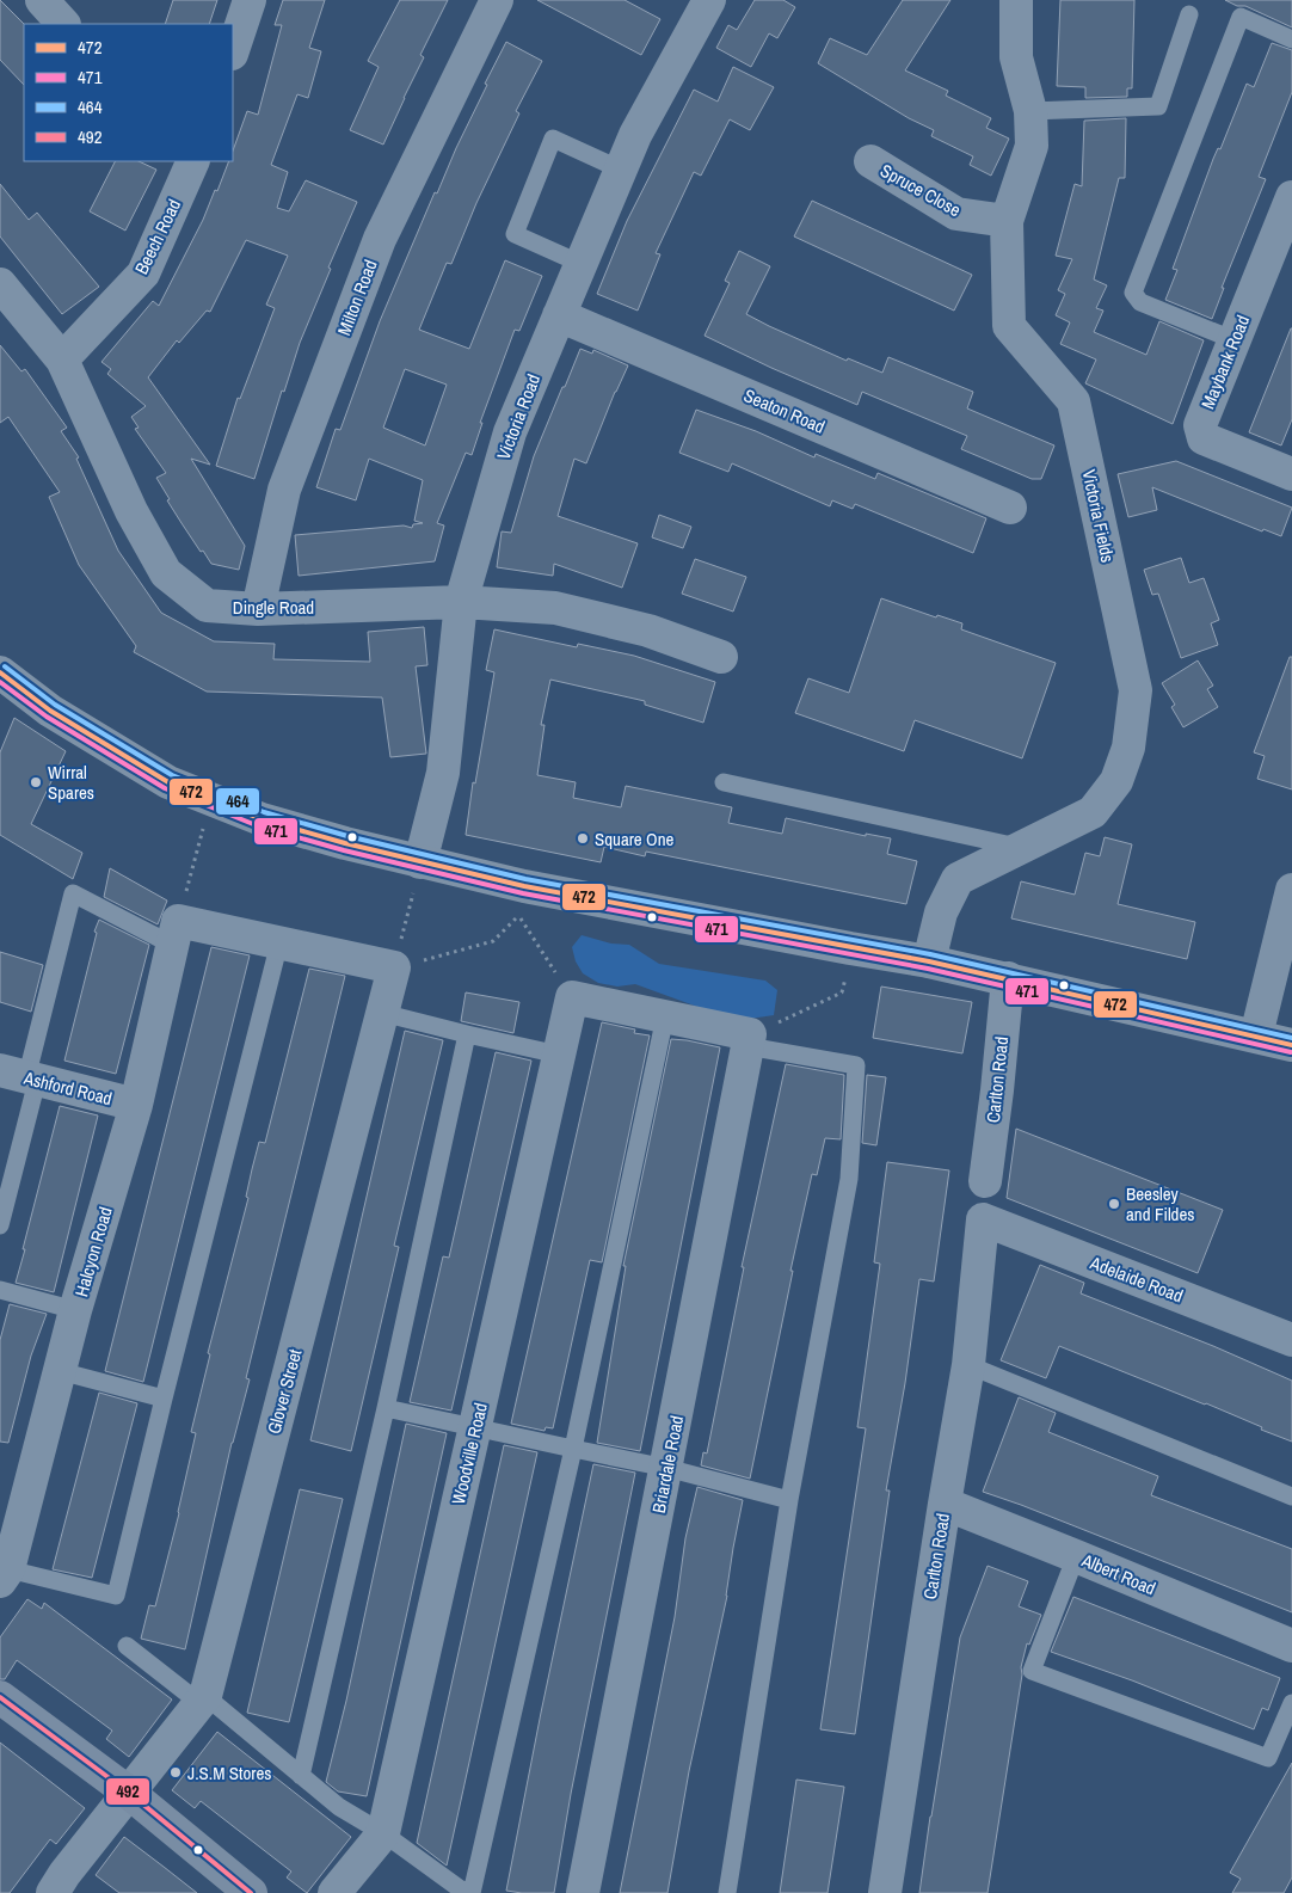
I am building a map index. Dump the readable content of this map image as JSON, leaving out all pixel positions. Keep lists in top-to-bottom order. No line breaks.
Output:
{"streets":{"street":["Spruce Close","Beech Road","Milton Road","Maybank Road","Seaton Road","Victoria Road","Victoria Fields","Dingle Road","Carlton Road","Ashford Road","Halcyon Road","Adelaide Road","Glover Street","Woodville Road","Briardale Road","Albert Road"]},"crossings":[["Spruce Close","Victoria Fields"],["Beech Road","Dingle Road"],["Milton Road","Dingle Road"],["Seaton Road","Victoria Road"],["Victoria Road","Dingle Road"],["Carlton Road","Adelaide Road"],["Carlton Road","Albert Road"],["Ashford Road","Halcyon Road"]],"places":["Wirral Spares","Square One","Beesley and Fildes","J.S.M Stores"],"lines":["transit line 464","transit line 472","transit line 471","transit line 492"],"legend":["472","471","464","492"]}
